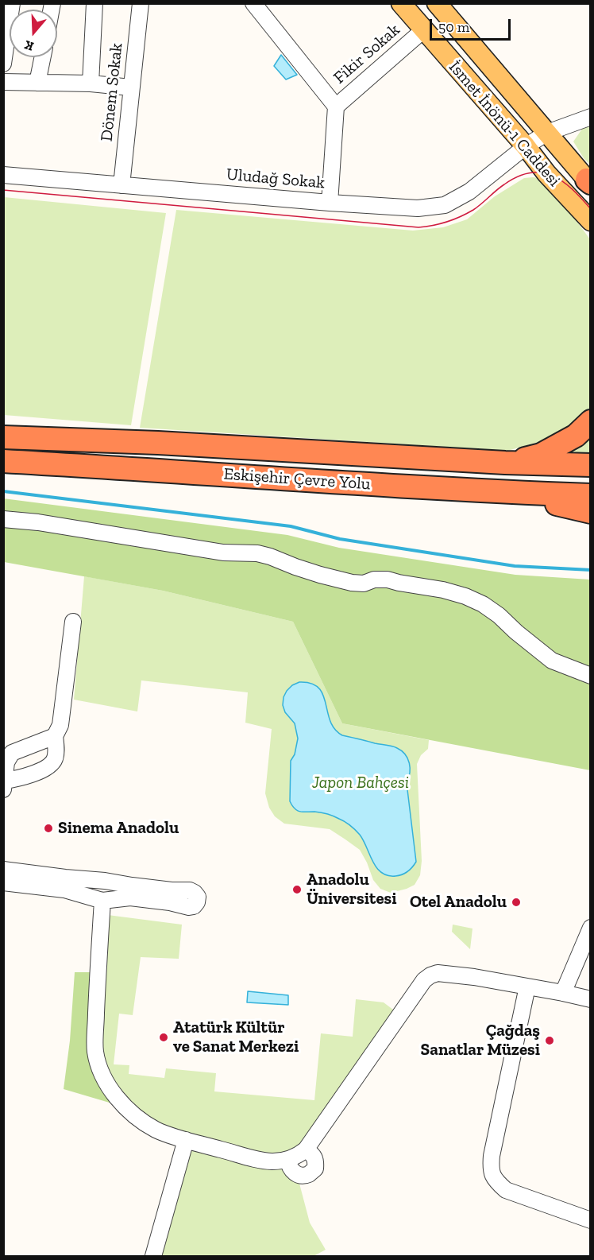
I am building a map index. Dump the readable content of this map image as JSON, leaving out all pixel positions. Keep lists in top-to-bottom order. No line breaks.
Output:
{"streets":{"highway":["Eskişehir Çevre Yolu"],"main road":["İsmet İnönü-1 Caddesi"],"street":["Fikir Sokak","Dönem Sokak","Uludağ Sokak"]},"crossings":[["Fikir Sokak","İsmet İnönü-1 Caddesi"],["Dönem Sokak","Uludağ Sokak"],["İsmet İnönü-1 Caddesi","Uludağ Sokak"]],"parks":["Japon Bahçesi"],"places":["Sinema Anadolu","Anadolu Üniversitesi","Otel Anadolu","Atatürk Kültür ve Sanat Merkezi","Çağdaş Sanatlar Müzesi"],"scale_bar":"50 m","north":"bottom"}
